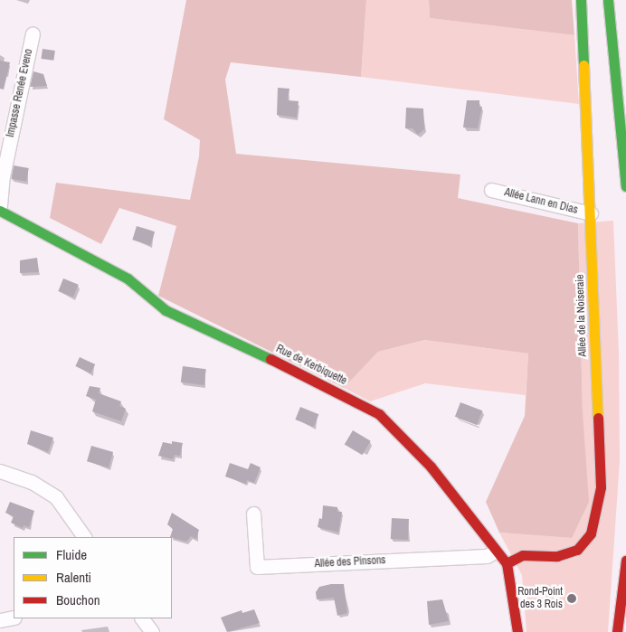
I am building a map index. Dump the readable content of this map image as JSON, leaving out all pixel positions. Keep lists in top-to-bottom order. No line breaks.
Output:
{"streets":{"main road":["Allée de la Noiseraie","Rue de Kerbiquette"],"street":["Impasse Renée Eveno","Allée Lann en Dias","Allée des Pinsons"]},"crossings":[["Allée Lann en Dias","Allée de la Noiseraie"],["Allée de la Noiseraie","Rue de Kerbiquette"],["Rue de Kerbiquette","Allée des Pinsons"]],"places":["Rond-Point des 3 Rois"],"legend":["Fluide","Ralenti","Bouchon"]}
